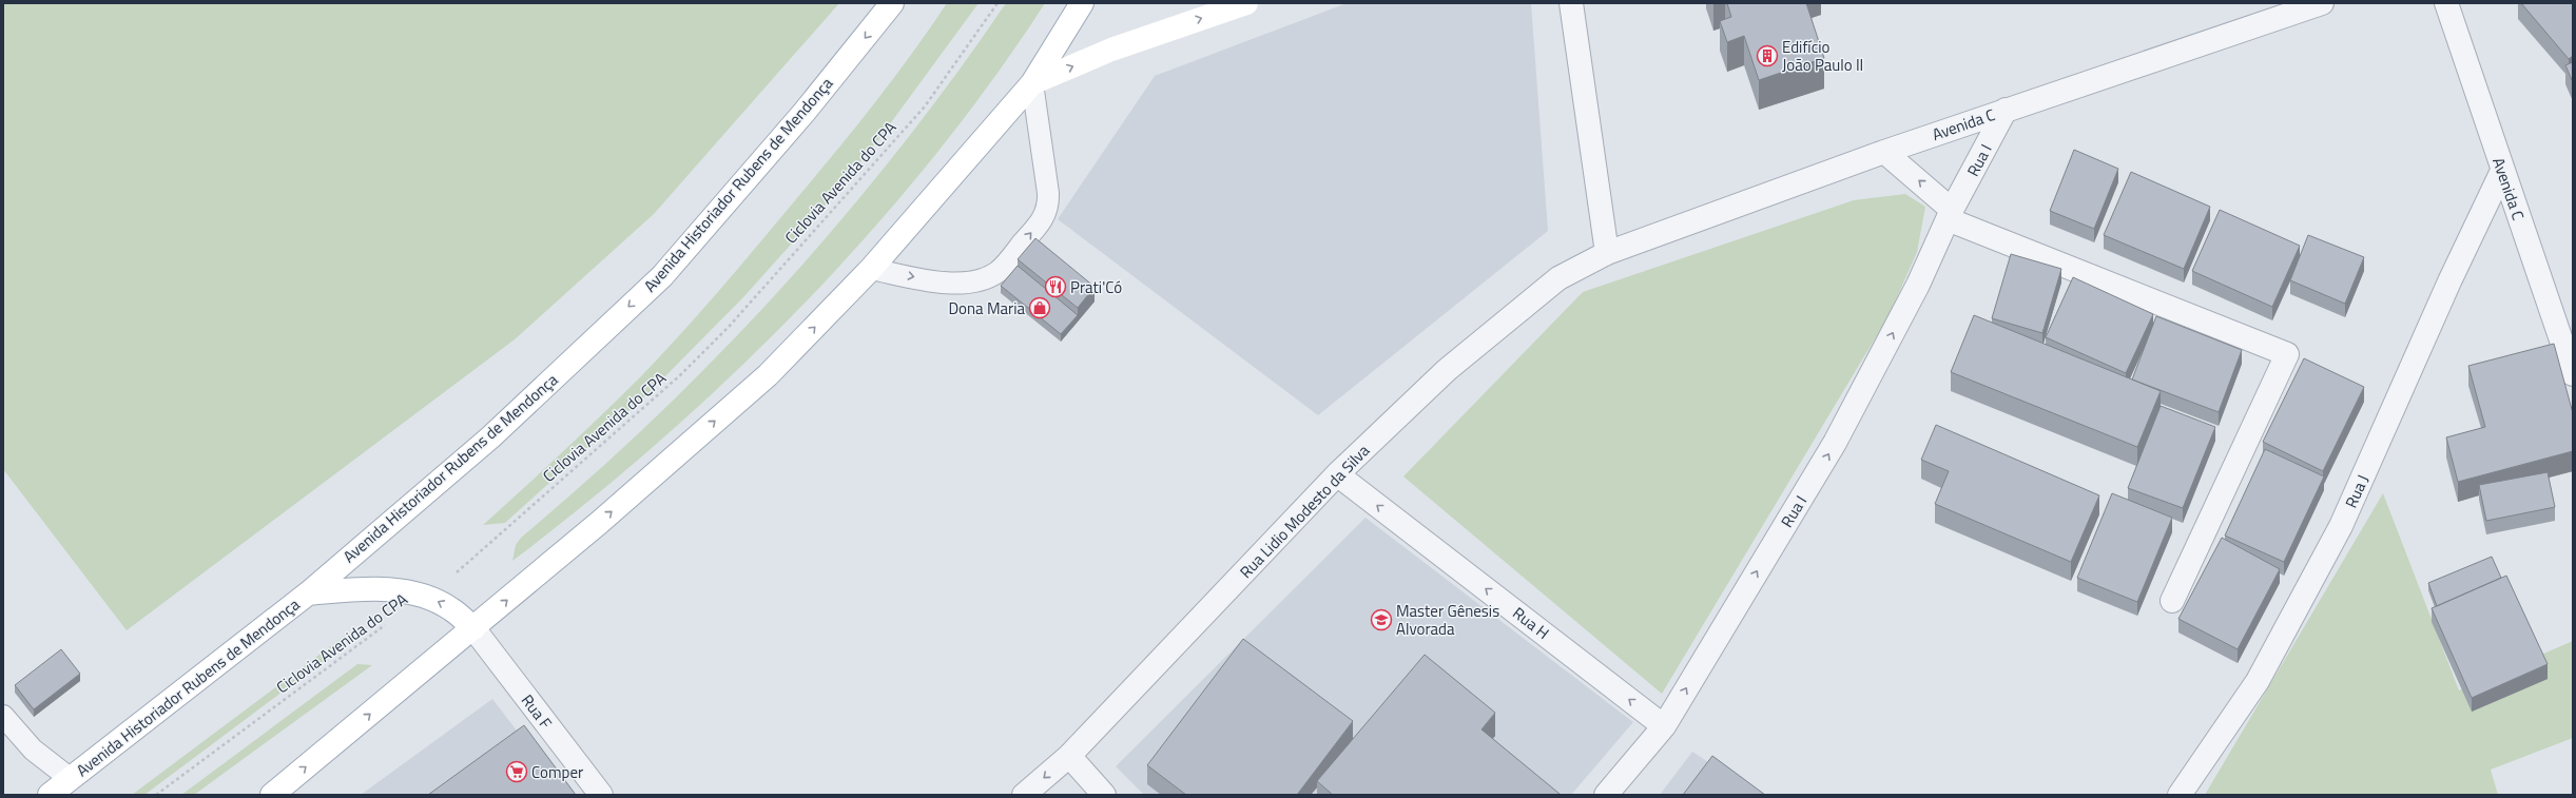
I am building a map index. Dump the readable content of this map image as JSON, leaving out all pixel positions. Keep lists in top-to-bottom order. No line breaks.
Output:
{"streets":{"main road":["Avenida Historiador Rubens de Mendonça"],"street":["Avenida C","Rua I","Rua J","Rua Lidio Modesto da Silva","Rua H","Rua F"],"path":["Ciclovia Avenida do CPA"]},"crossings":[["Avenida C","Rua I"],["Avenida C","Rua J"],["Avenida C","Rua Lidio Modesto da Silva"],["Rua I","Rua H"],["Rua Lidio Modesto da Silva","Rua H"]],"one_way":["Rua I","Rua H"],"places":{"building":["Edifício João Paulo II"],"restaurant":["Prati'Có"],"shop":["Dona Maria"],"school or university":["Master Gênesis Alvorada"],"supermarket":["Comper"]}}
